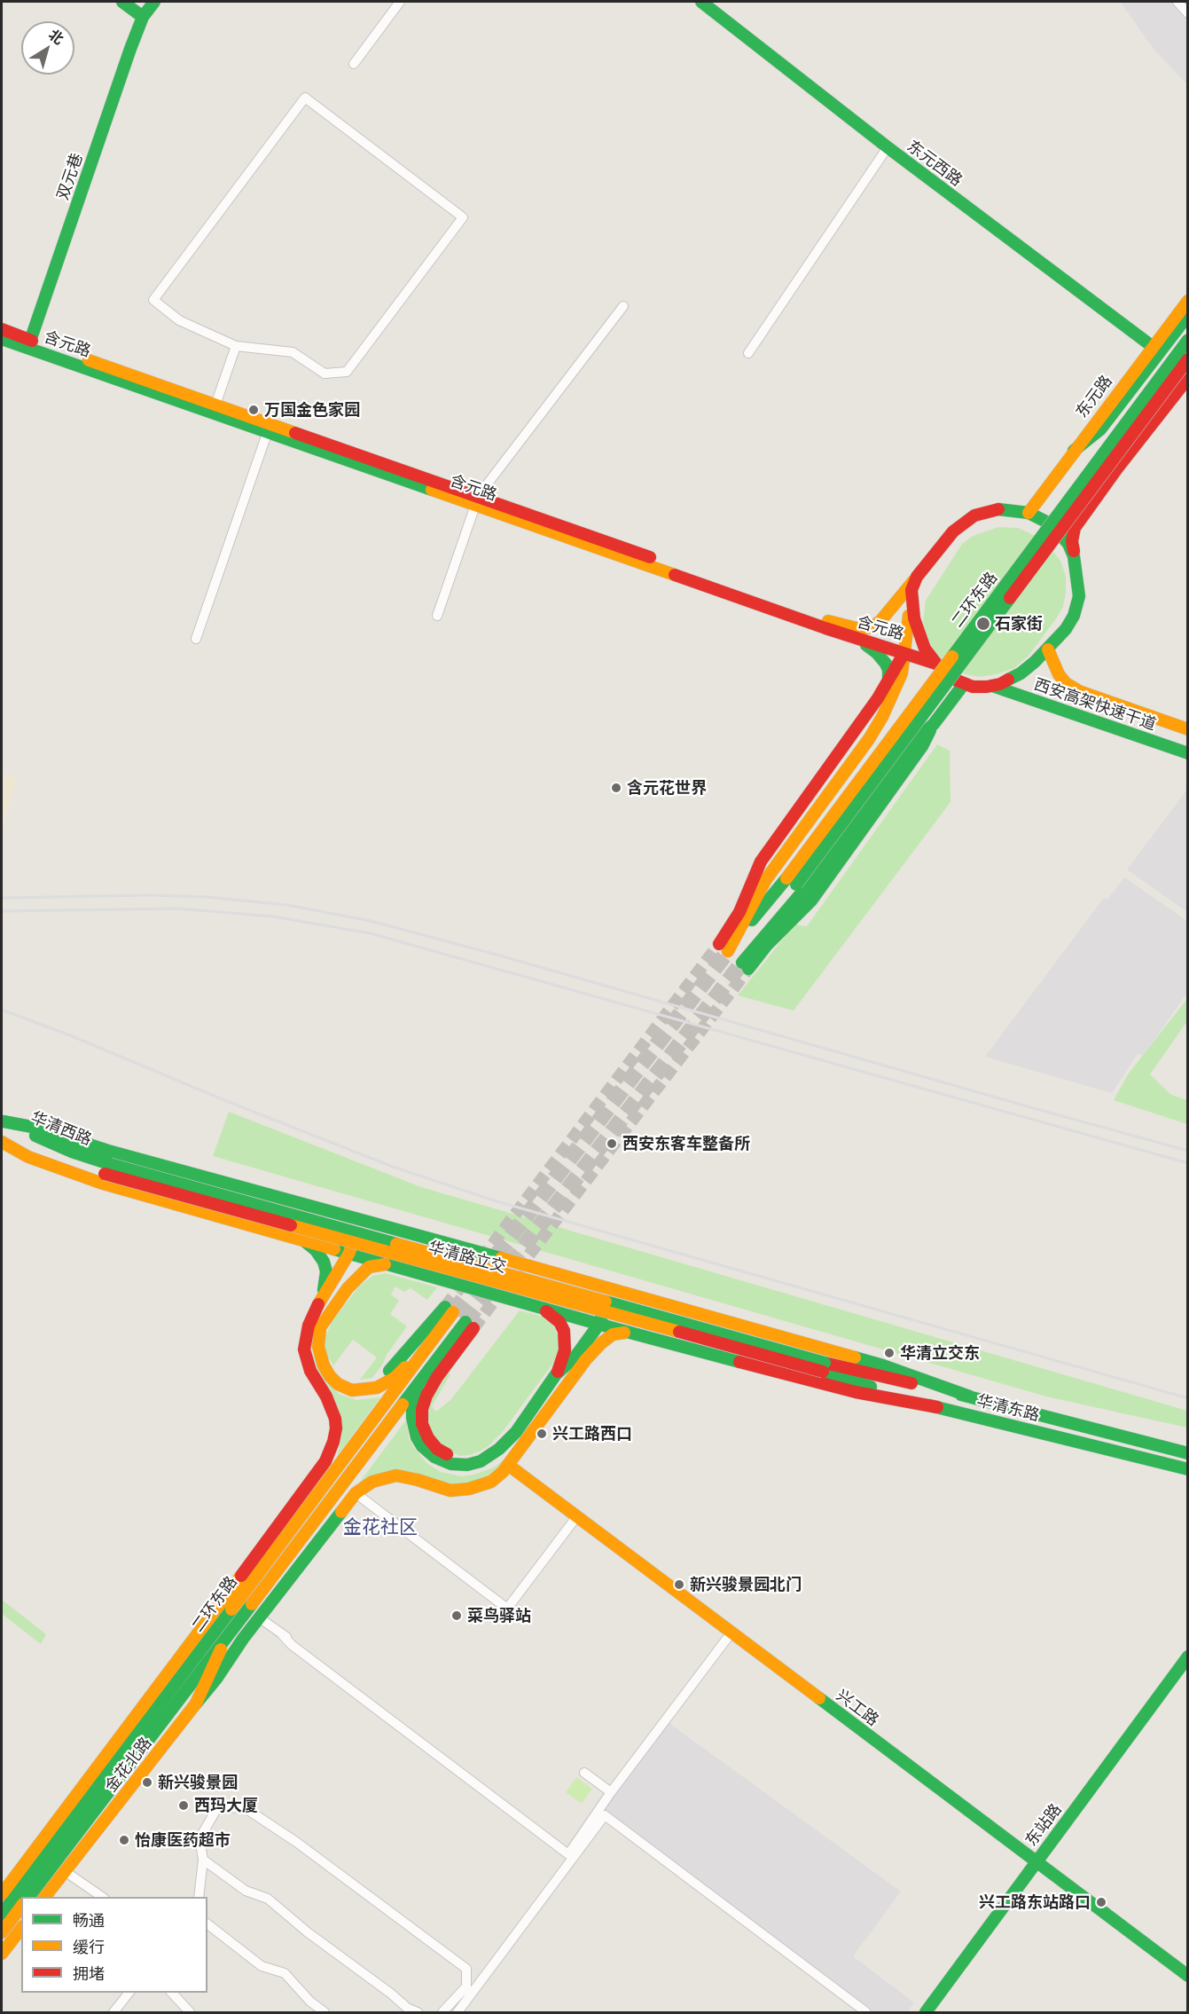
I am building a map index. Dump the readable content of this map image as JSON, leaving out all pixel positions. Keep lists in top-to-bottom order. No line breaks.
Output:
{"streets":{"main road":["东元西路","双元巷","含元路","东元路","二环东路","西安高架快速干道","华清西路","华清路立交","华清东路","兴工路","金花北路","东站路"]},"crossings":[["东元西路","东元路"],["双元巷","含元路"],["含元路","东元路"],["含元路","西安高架快速干道"],["东元路","西安高架快速干道"],["二环东路","金花北路"],["华清西路","华清路立交"],["华清路立交","华清东路"],["兴工路","东站路"]],"districts":["金花社区"],"places":["万国金色家园","石家街","含元花世界","西安东客车整备所","华清立交东","兴工路西口","新兴骏景园北门","菜鸟驿站","新兴骏景园","西玛大厦","怡康医药超市","兴工路东站路口"],"legend":["畅通","缓行","拥堵"],"north":"top right"}
